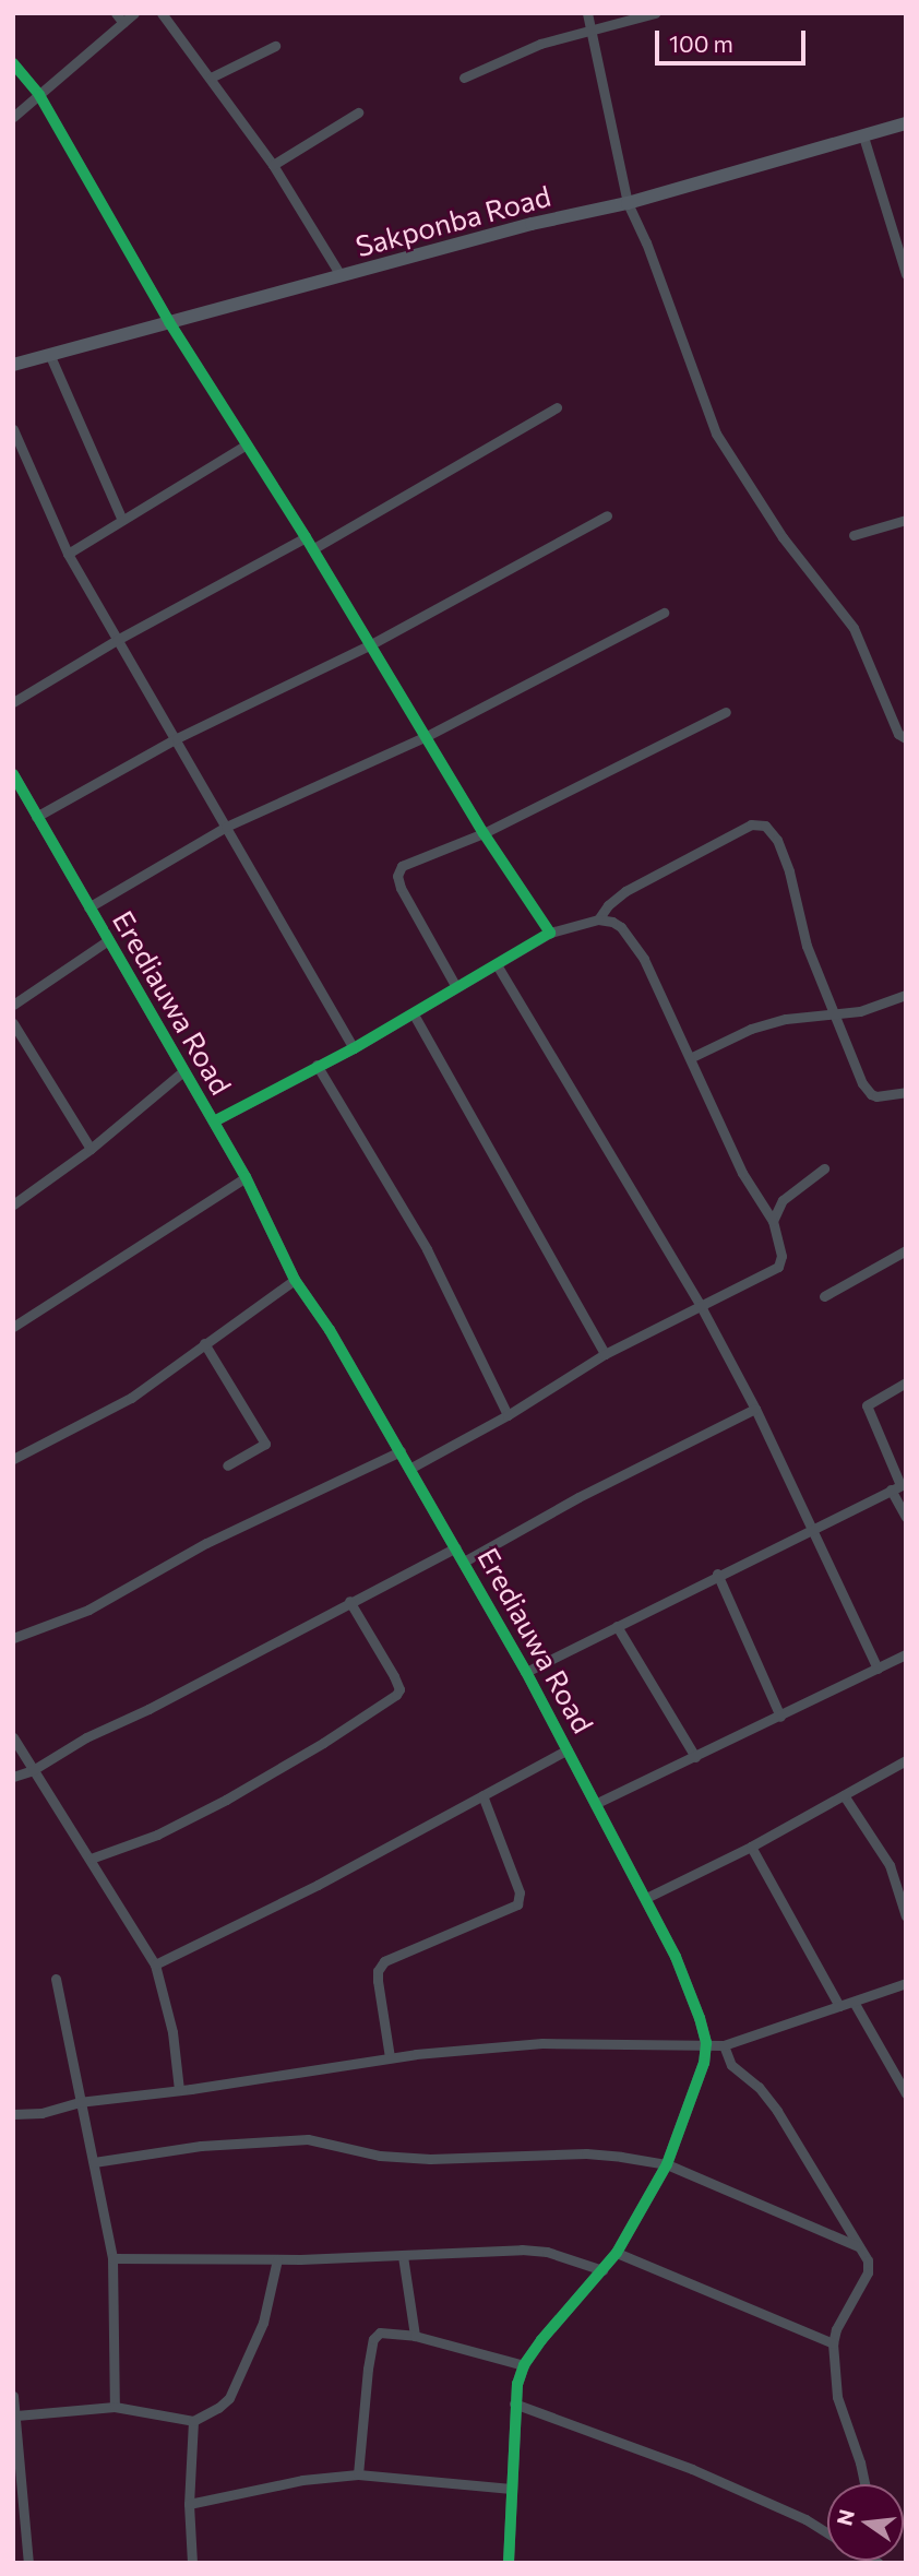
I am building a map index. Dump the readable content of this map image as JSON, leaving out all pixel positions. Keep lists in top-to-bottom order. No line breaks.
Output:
{"streets":{"main road":["Sakponba Road"],"street":["Erediauwa Road"]},"scale_bar":"100 m","north":"left"}
